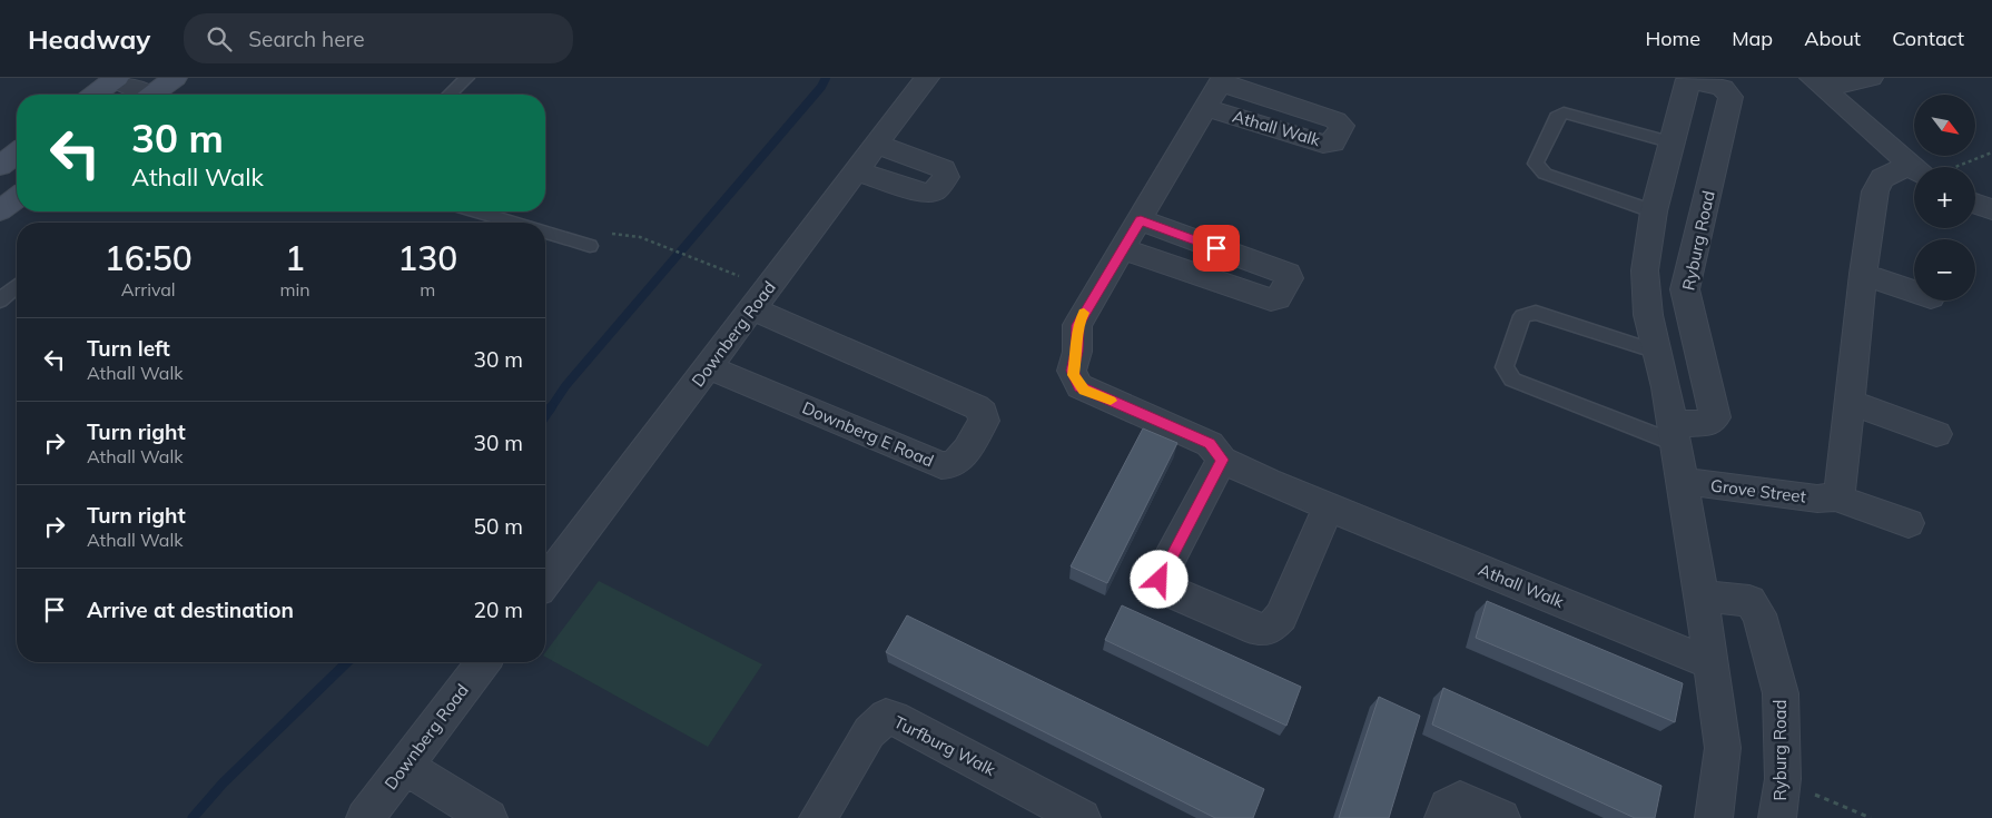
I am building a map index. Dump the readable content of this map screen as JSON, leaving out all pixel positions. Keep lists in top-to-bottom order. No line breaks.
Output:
{"streets":{"street":["Athall Walk","Ryburg Road","Downberg Road","Downberg E Road","Grove Street","Turfburg Walk"]},"crossings":[["Athall Walk","Ryburg Road"],["Ryburg Road","Grove Street"],["Downberg Road","Downberg E Road"]],"north":"bottom right","page":{"header":"Headway","search":"Search here","nav":["Home","Map","About","Contact"],"map_buttons":["+","−"],"turn":["30 m","Athall Walk"],"eta":["16:50","Arrival","1","min","130","m"],"list":[{"name":"Turn left","note":"Athall Walk","value":"30 m"},{"name":"Turn right","note":"Athall Walk","value":"30 m"},{"name":"Turn right","note":"Athall Walk","value":"50 m"},{"name":"Arrive at destination","value":"20 m"}]}}
